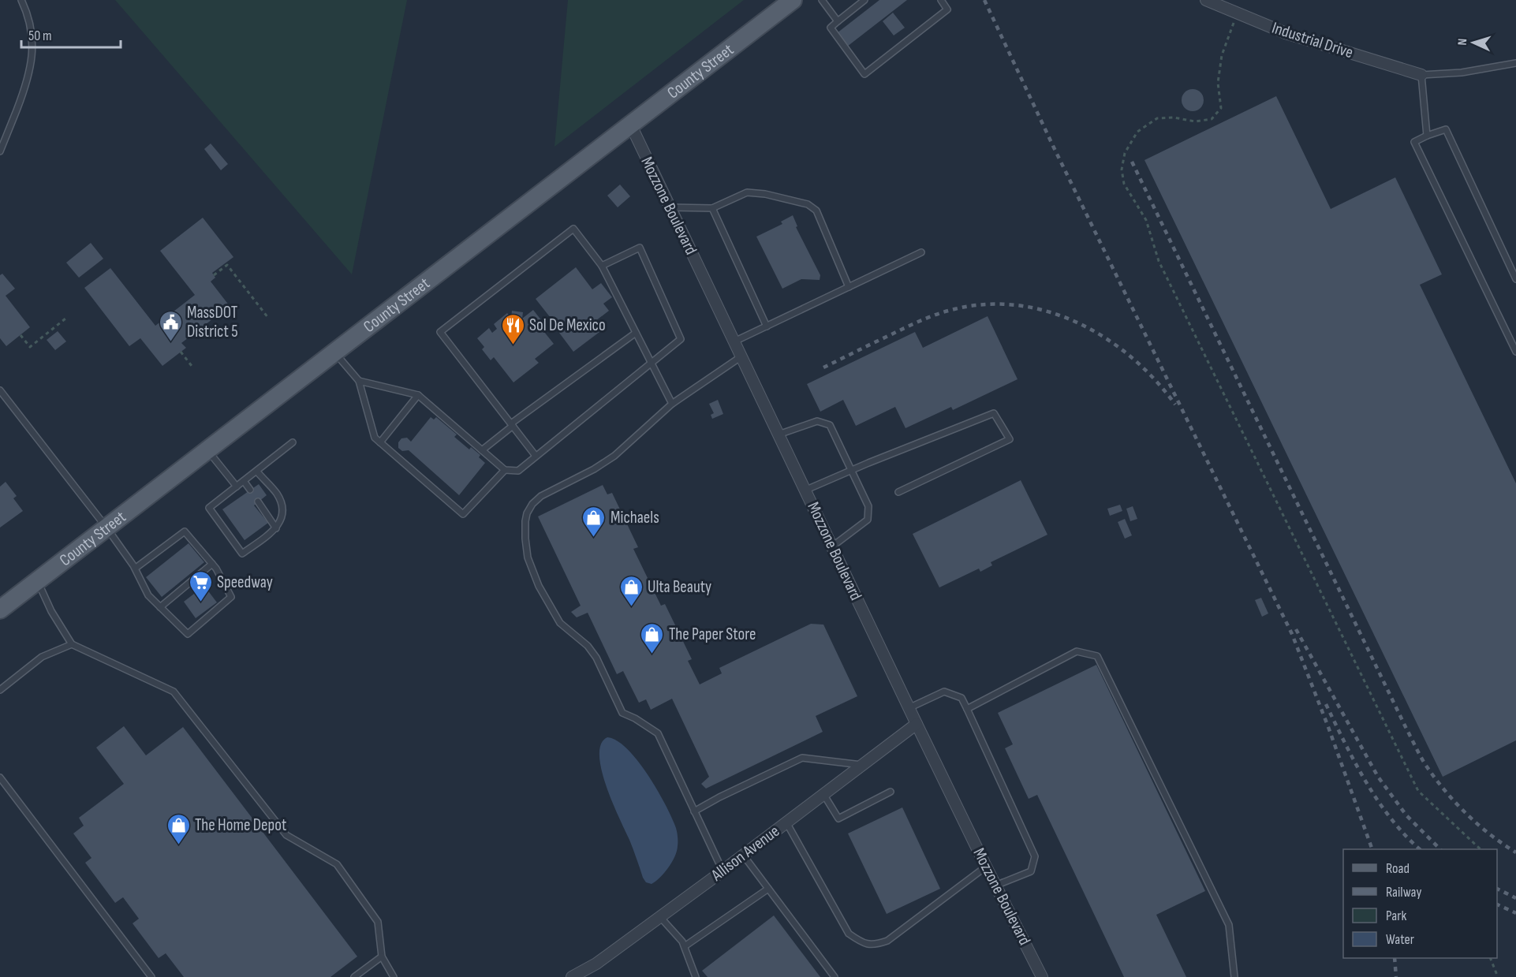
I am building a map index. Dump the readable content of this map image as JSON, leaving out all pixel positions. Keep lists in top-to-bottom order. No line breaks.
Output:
{"streets":{"main road":["County Street"],"street":["Industrial Drive","Mozzone Boulevard","Allison Avenue"]},"crossings":[["County Street","Mozzone Boulevard"],["Mozzone Boulevard","Allison Avenue"]],"places":{"public building":["MassDOT District 5"],"restaurant":["Sol De Mexico"],"shop":["Michaels","Ulta Beauty","The Paper Store","The Home Depot"],"supermarket":["Speedway"]},"legend":["Road","Railway","Park","Water"],"scale_bar":"50 m","north":"left"}
